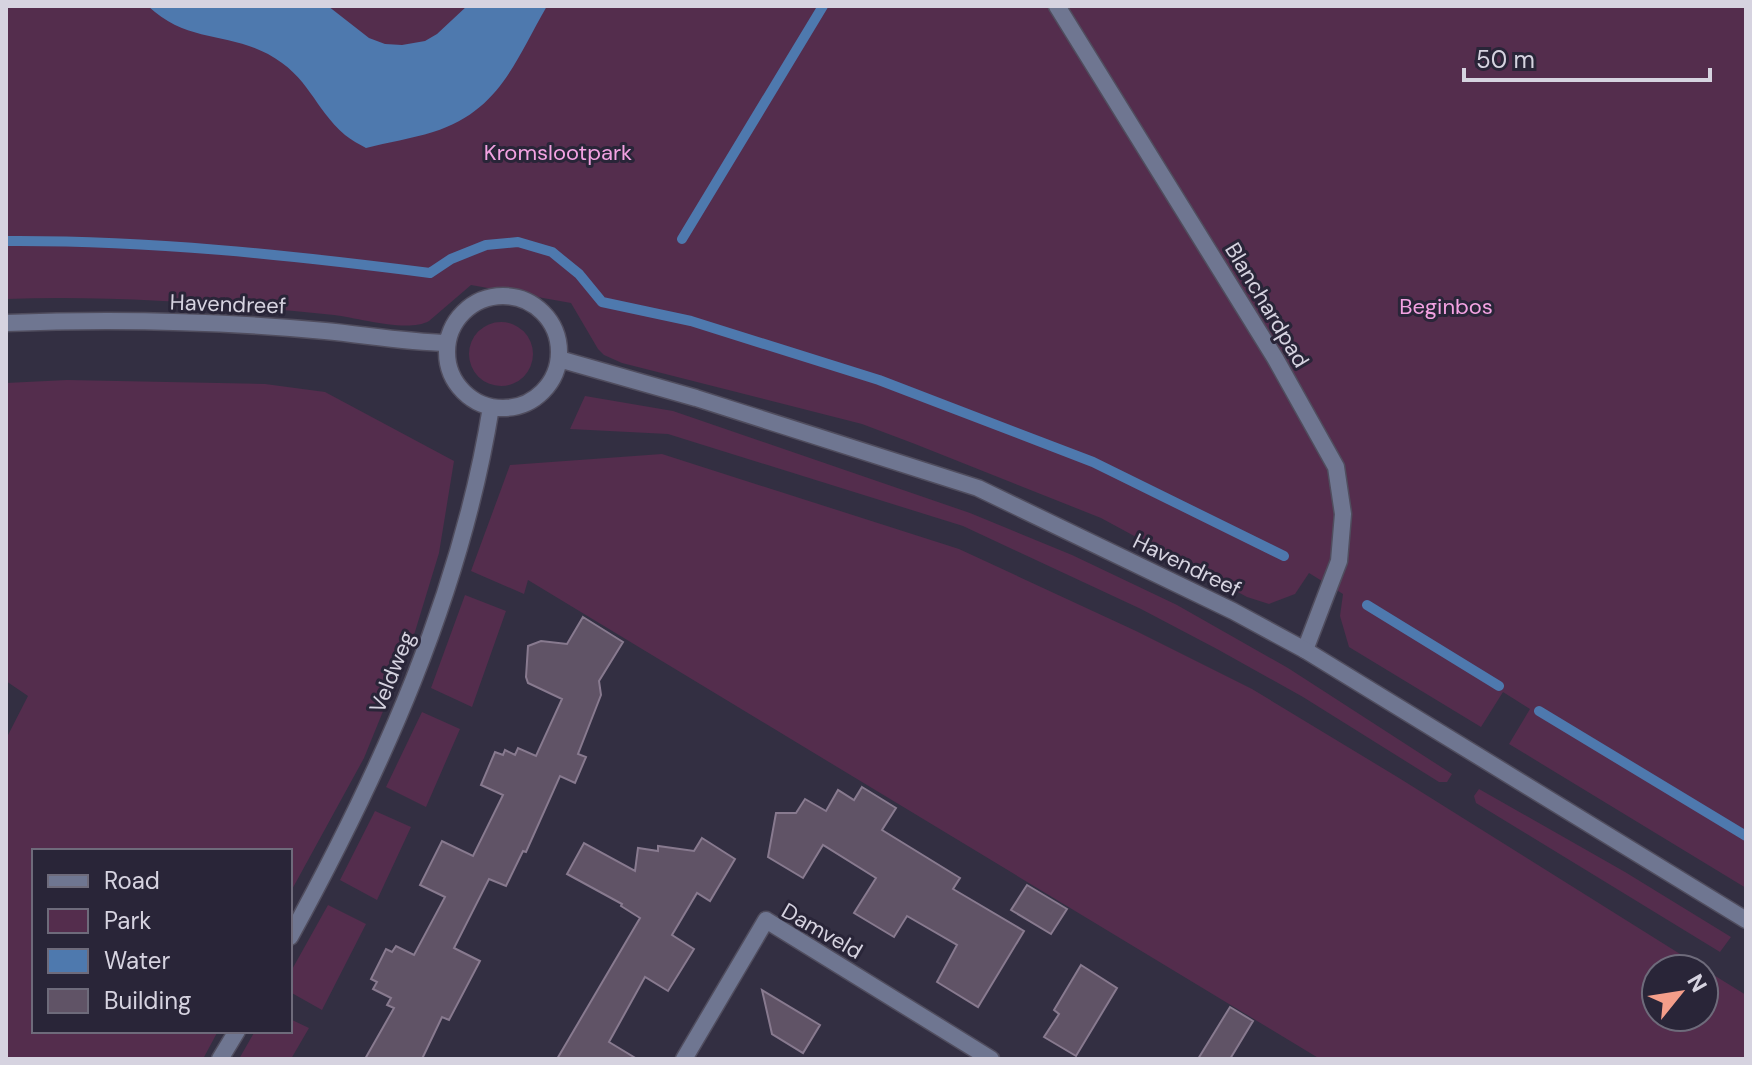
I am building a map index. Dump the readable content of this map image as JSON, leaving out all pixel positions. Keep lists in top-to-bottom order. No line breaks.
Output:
{"streets":{"street":["Havendreef","Blanchardpad","Veldweg","Damveld"]},"crossings":[["Havendreef","Blanchardpad"],["Havendreef","Veldweg"]],"parks":["Kromslootpark","Beginbos"],"legend":["Road","Park","Water","Building"],"scale_bar":"50 m","north":"top right"}
